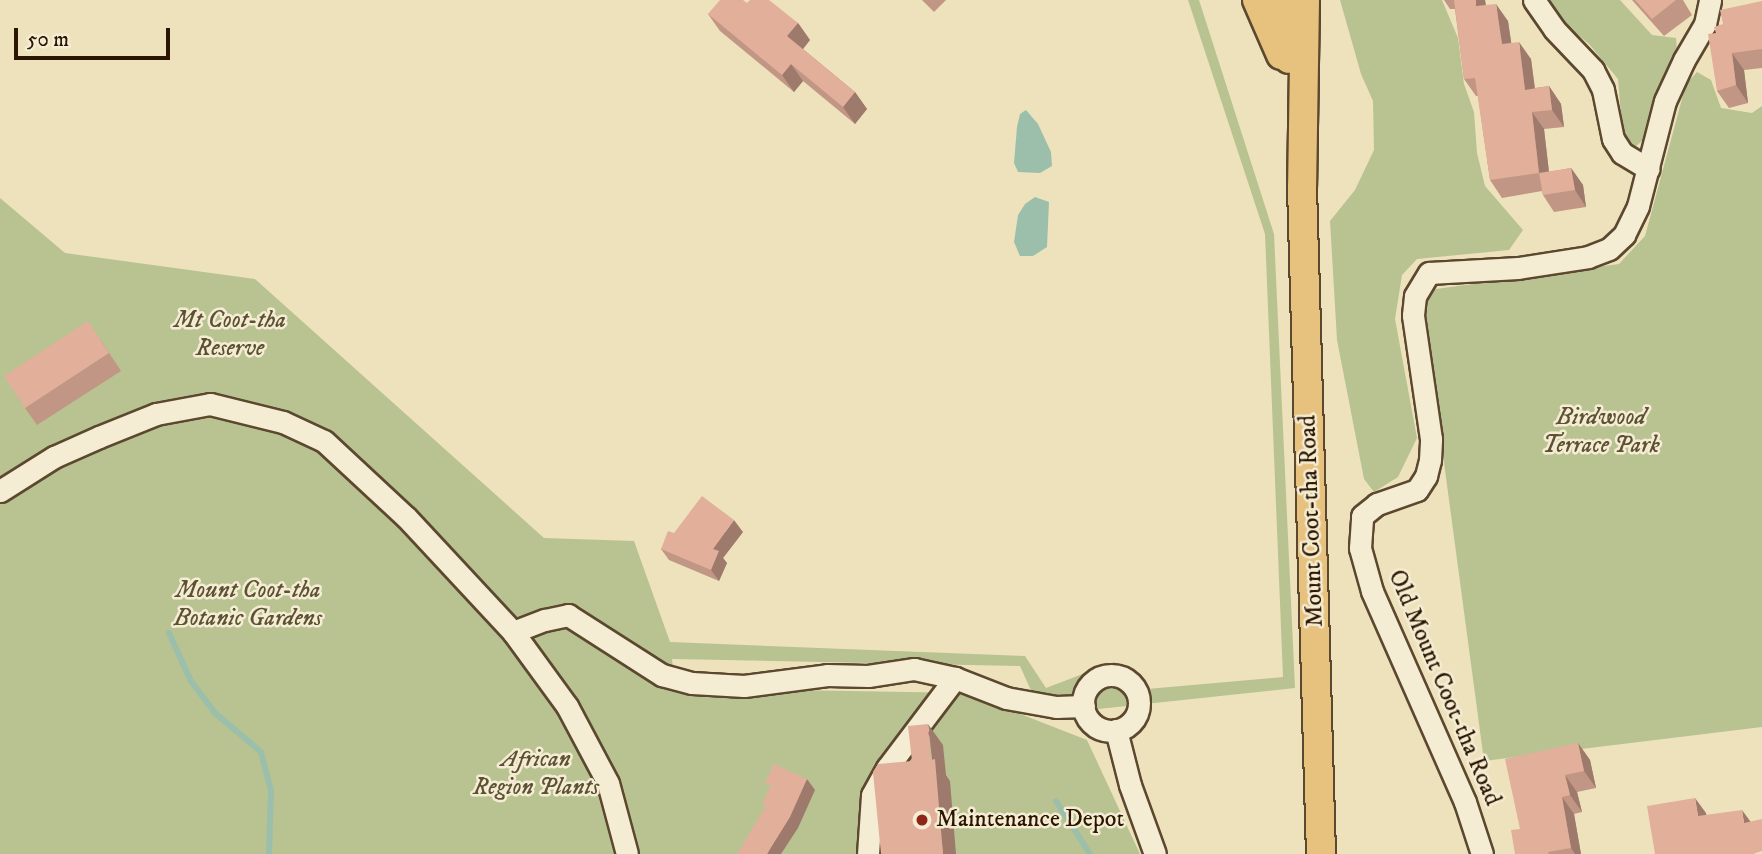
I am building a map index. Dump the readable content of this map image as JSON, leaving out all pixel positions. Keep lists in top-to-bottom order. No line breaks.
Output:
{"streets":{"main road":["Mount Coot-tha Road"],"street":["Old Mount Coot-tha Road"]},"parks":["Mt Coot-tha Reserve","Birdwood Terrace Park","Mount Coot-tha Botanic Gardens","African Region Plants"],"places":["Maintenance Depot"],"scale_bar":"50 m"}
